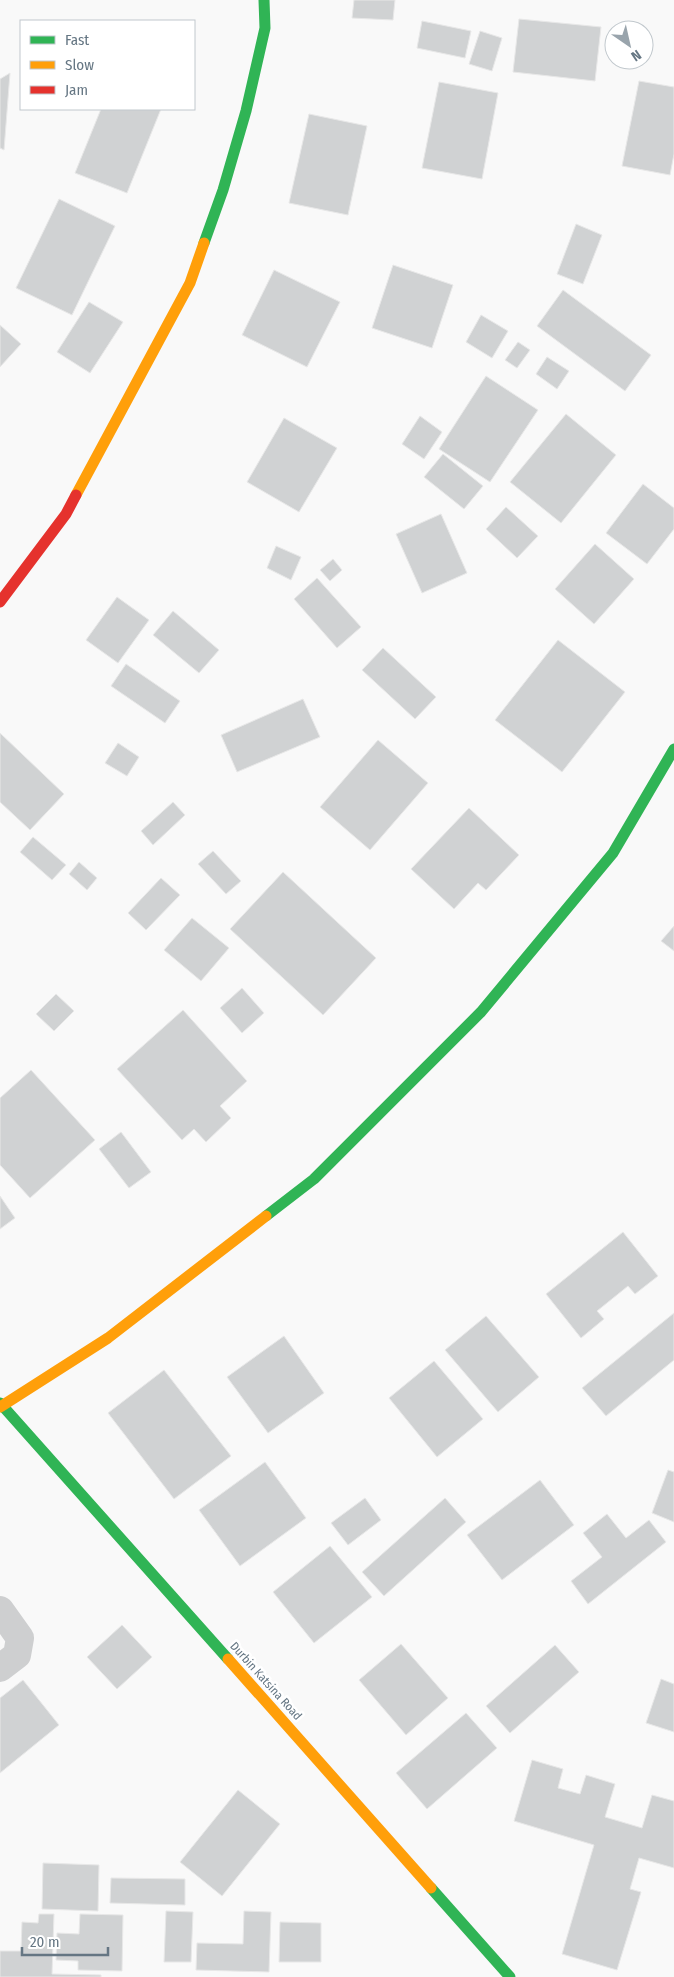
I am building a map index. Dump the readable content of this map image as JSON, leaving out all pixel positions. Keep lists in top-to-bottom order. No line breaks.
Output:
{"streets":{"street":["Durbin Katsina Road"]},"legend":["Fast","Slow","Jam"],"scale_bar":"20 m","north":"bottom right"}
